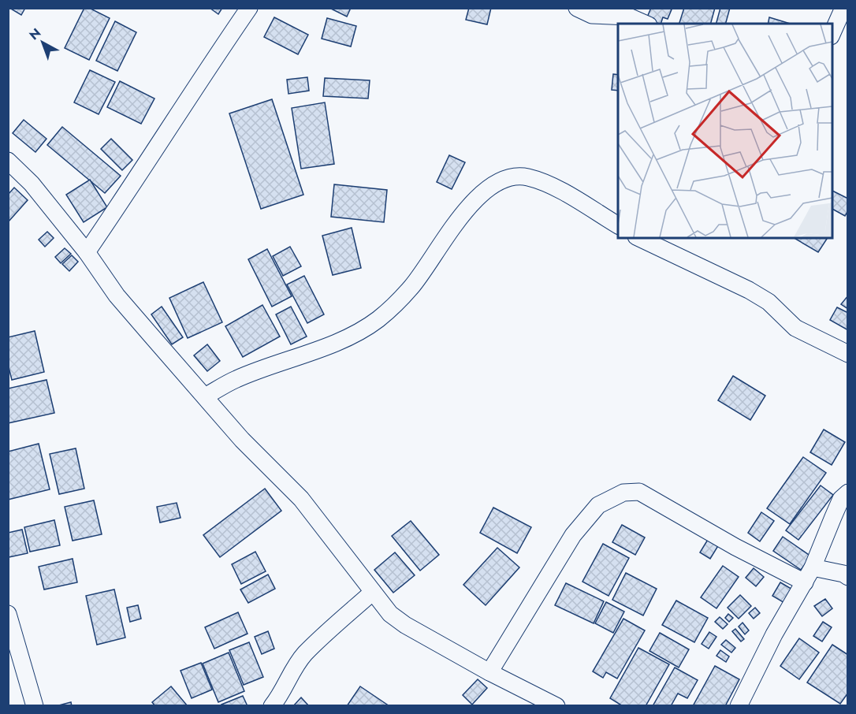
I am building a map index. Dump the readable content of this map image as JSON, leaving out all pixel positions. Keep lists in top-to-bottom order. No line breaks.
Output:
{"north":"top left"}
